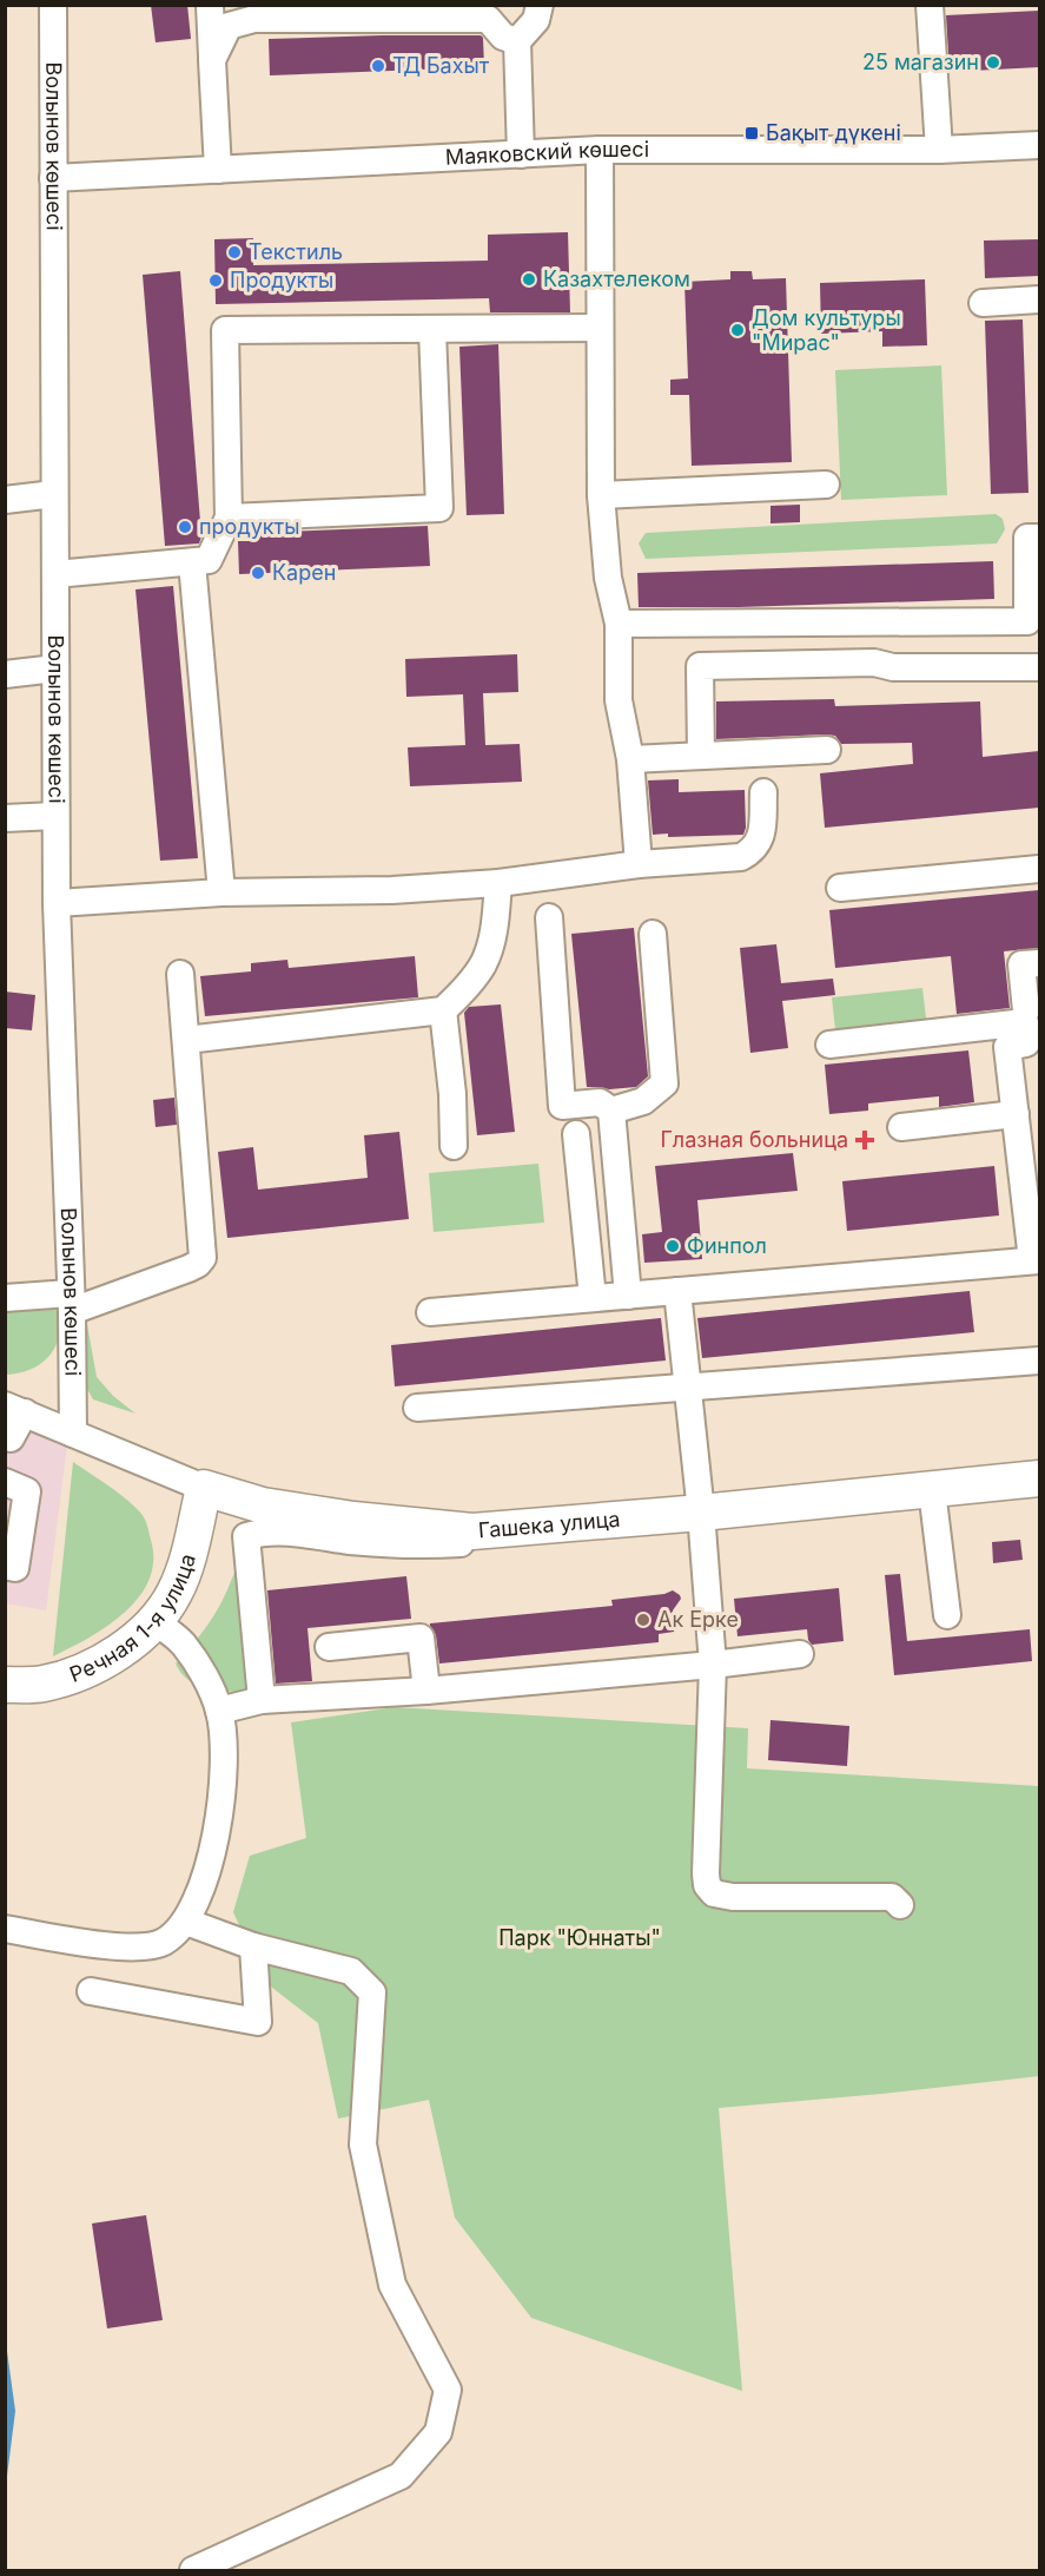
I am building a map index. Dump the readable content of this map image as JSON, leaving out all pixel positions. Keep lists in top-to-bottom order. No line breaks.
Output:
{"streets":{"main road":["Гашека улица","Речная 1-я улица"],"street":["Волынов көшесі","Маяковский көшесі"]},"crossings":[["Волынов көшесі","Маяковский көшесі"],["Волынов көшесі","Гашека улица"],["Гашека улица","Речная 1-я улица"]],"parks":["Парк \"Юннаты\""],"places":{"other":["25 магазин","ТД Бахыт","Текстиль","Казахтелеком","Продукты","Дом культуры \"Мирас\"","продукты","Карен","Финпол","Ак Ерке"],"transit":["Бақыт дүкені"],"health":["Глазная больница"]}}
